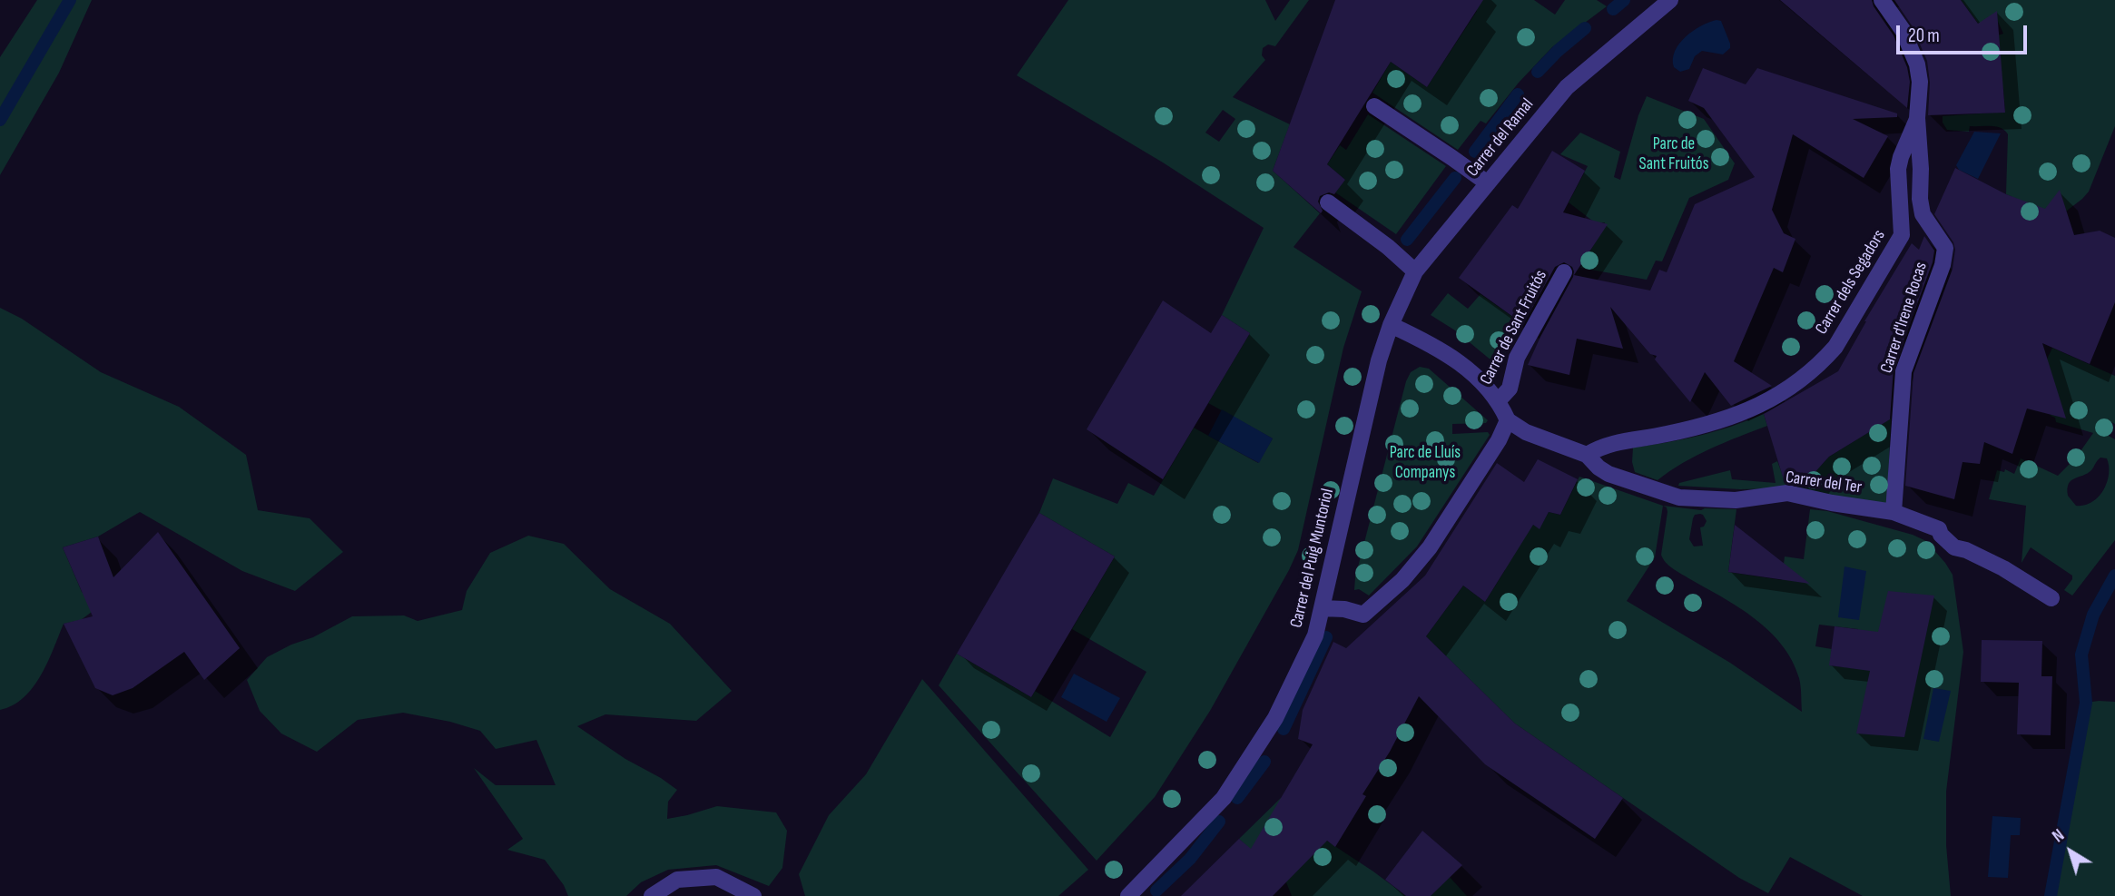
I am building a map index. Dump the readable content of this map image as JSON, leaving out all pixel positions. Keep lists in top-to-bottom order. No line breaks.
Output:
{"streets":{"street":["Carrer del Ramal","Carrer dels Segadors","Carrer d'Irene Rocas","Carrer de Sant Fruitós","Carrer del Ter","Carrer del Puig Muntoriol"]},"crossings":[["Carrer del Ramal","Carrer del Puig Muntoriol"],["Carrer dels Segadors","Carrer d'Irene Rocas"],["Carrer dels Segadors","Carrer del Ter"],["Carrer d'Irene Rocas","Carrer del Ter"]],"parks":["Parc de Sant Fruitós","Parc de Lluís Companys"],"scale_bar":"20 m","north":"top left"}
